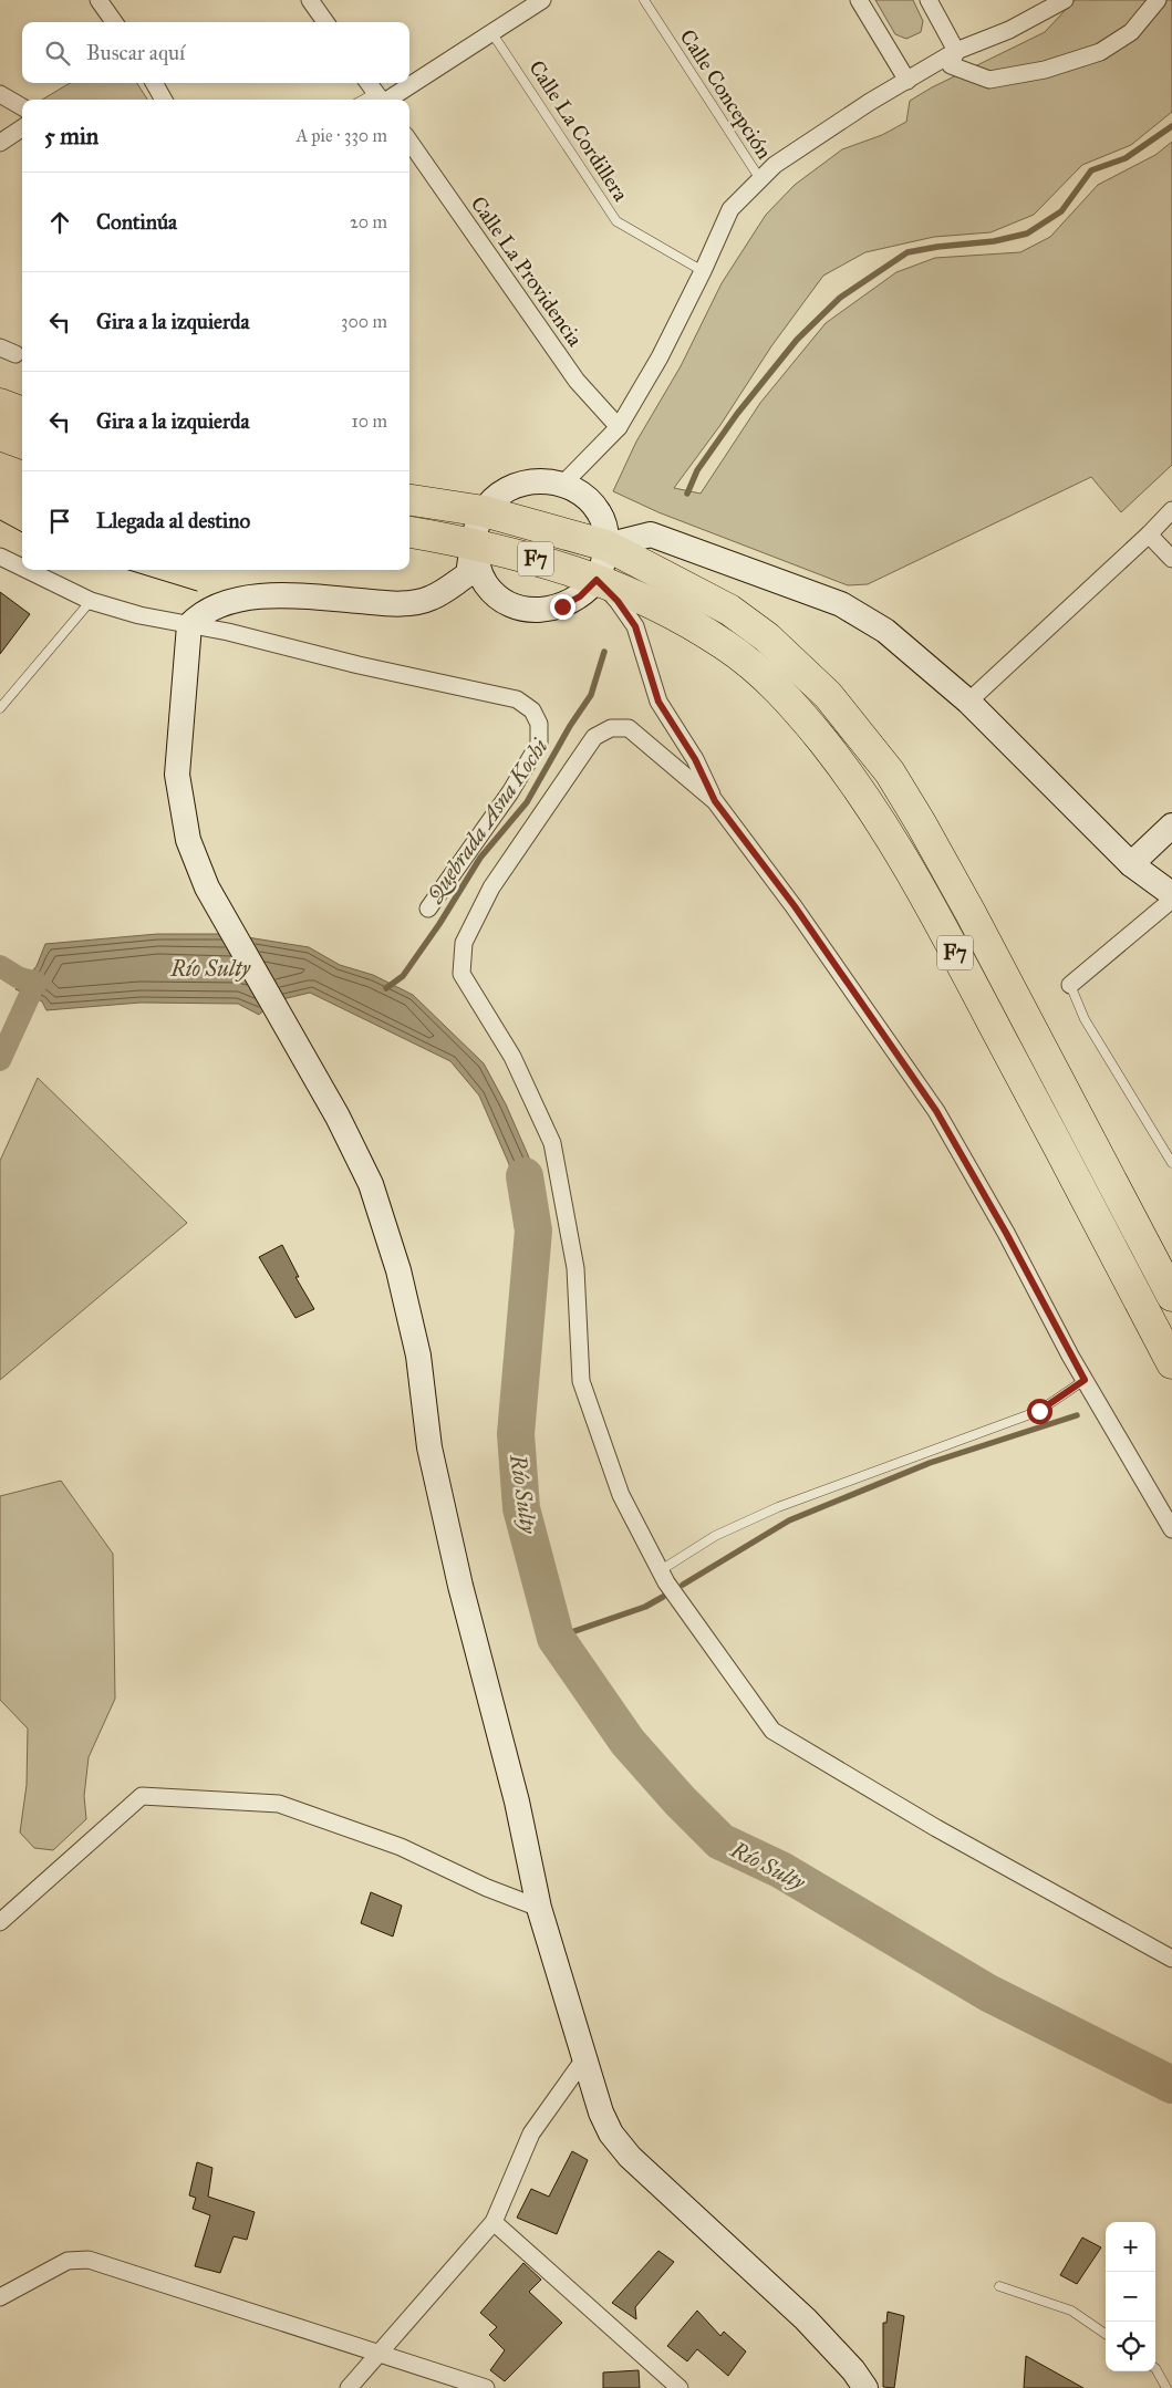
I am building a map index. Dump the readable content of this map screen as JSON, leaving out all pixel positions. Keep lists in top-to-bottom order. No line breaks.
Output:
{"streets":{"highway":["F7"],"street":["Calle La Providencia"],"lane":["Calle Concepción","Calle La Cordillera"]},"water":["Quebrada Asna Kochi","Río Sulty"],"page":{"search":"Buscar aquí","heading":["5 min","A pie · 330 m"],"list":[["Continúa","20 m"],["Gira a la izquierda","300 m"],["Gira a la izquierda","10 m"],"Llegada al destino"],"map_buttons":["+","−"]}}
